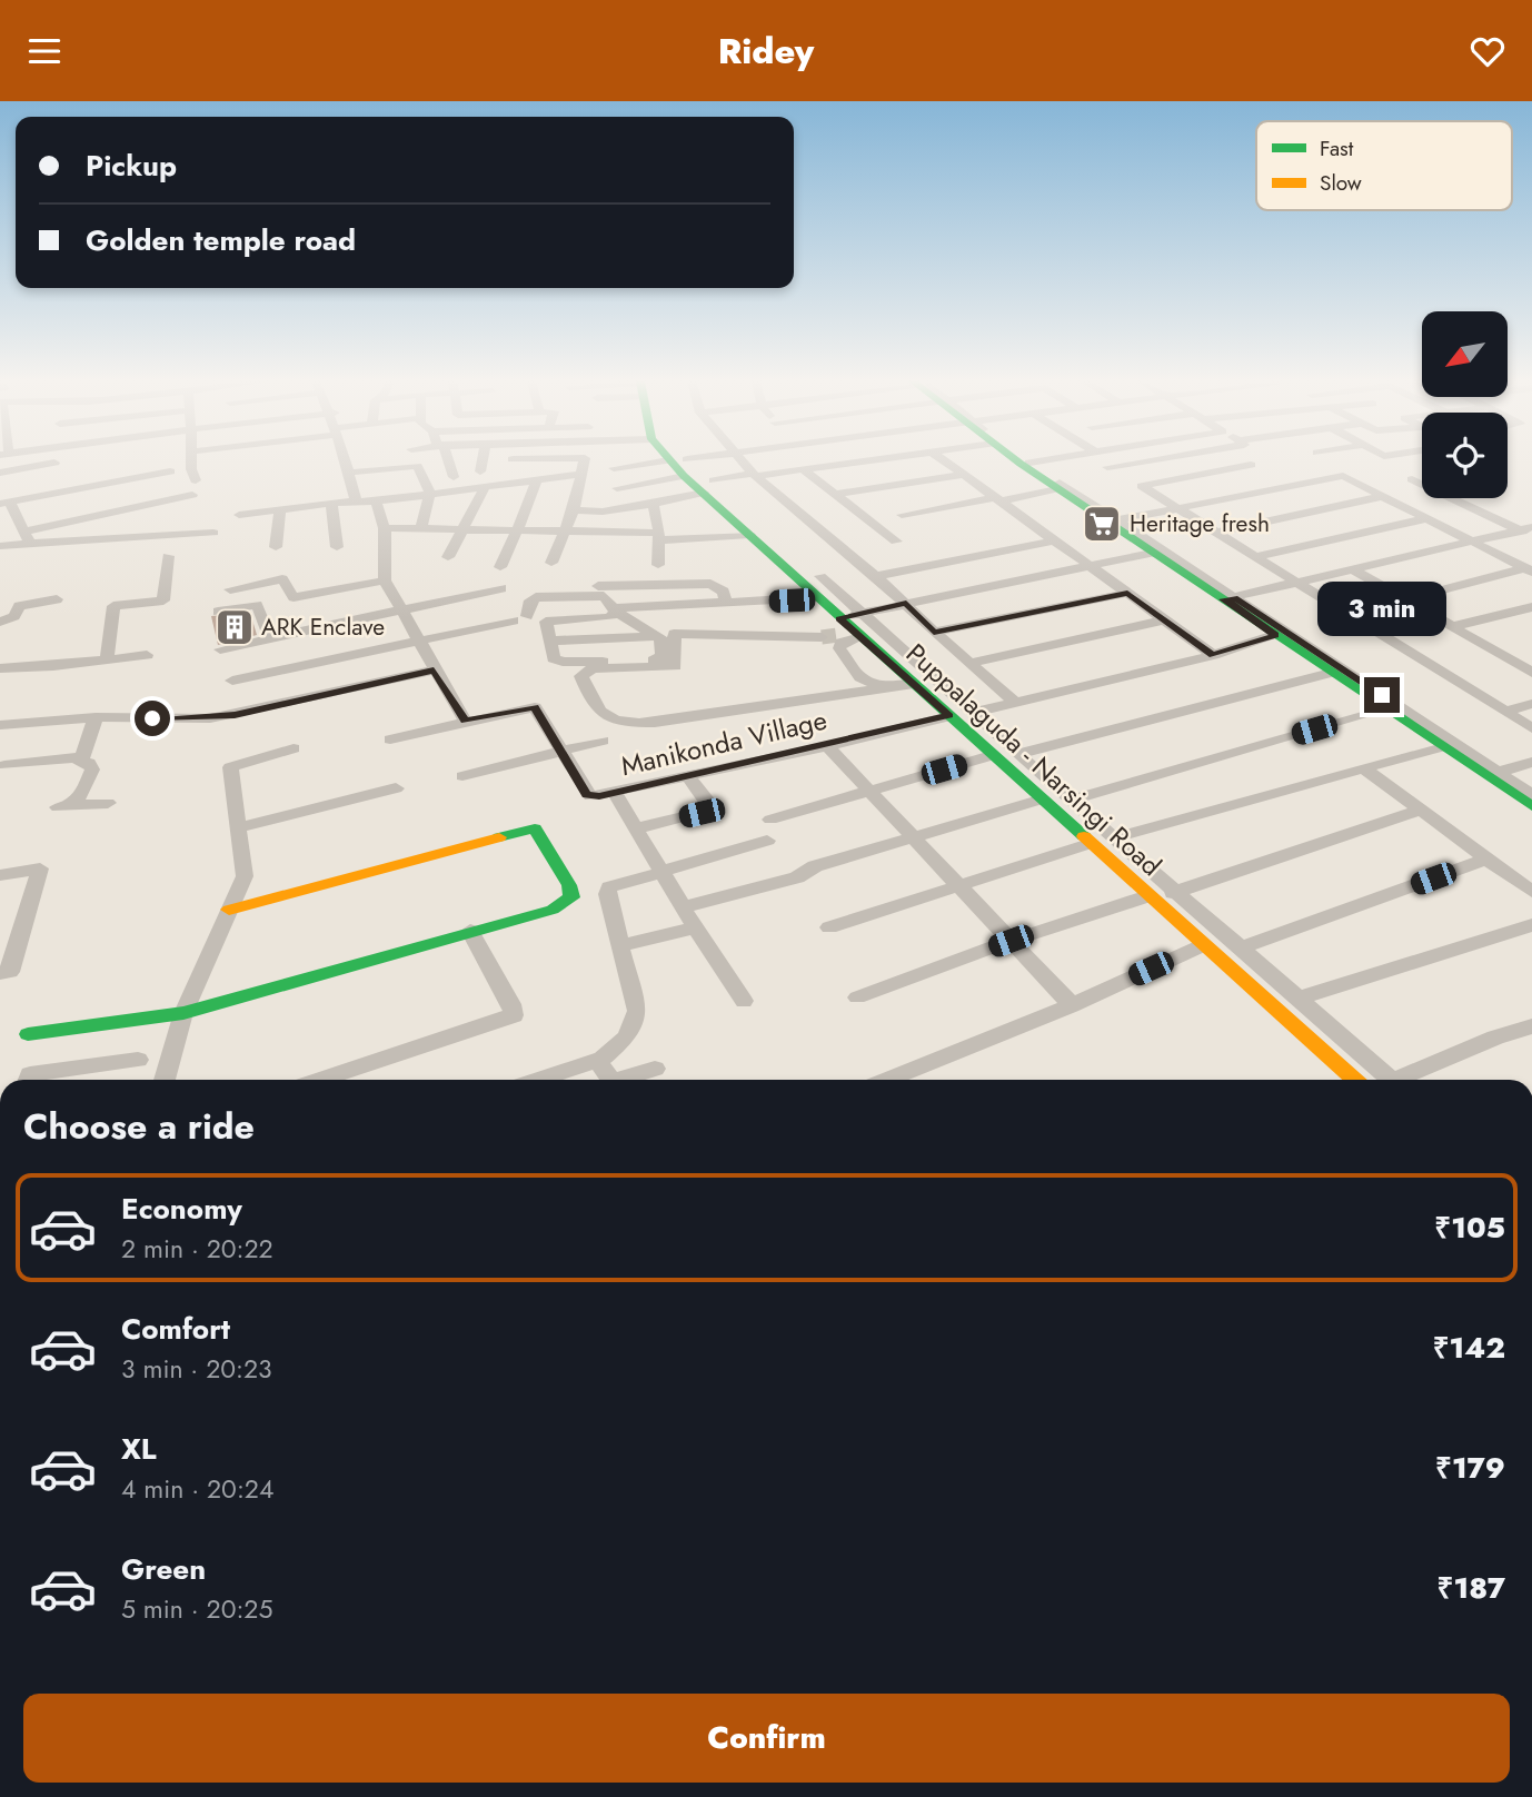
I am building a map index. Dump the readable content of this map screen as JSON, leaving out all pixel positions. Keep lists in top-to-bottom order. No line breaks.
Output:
{"streets":{"street":["Manikonda Village","Puppalaguda - Narsingi Road"]},"crossings":[["Manikonda Village","Puppalaguda - Narsingi Road"]],"places":{"supermarket":["Heritage fresh"],"building":["ARK Enclave"]},"legend":["Fast","Slow"],"north":"bottom left","page":{"header":"Ridey","banner":["Pickup","Golden temple road"],"bubble":"3 min","heading":"Choose a ride","list":[{"name":"Economy","note":"2 min · 20:22","value":"₹105"},{"name":"Comfort","note":"3 min · 20:23","value":"₹142"},{"name":"XL","note":"4 min · 20:24","value":"₹179"},{"name":"Green","note":"5 min · 20:25","value":"₹187"}],"buttons":"Confirm"}}
